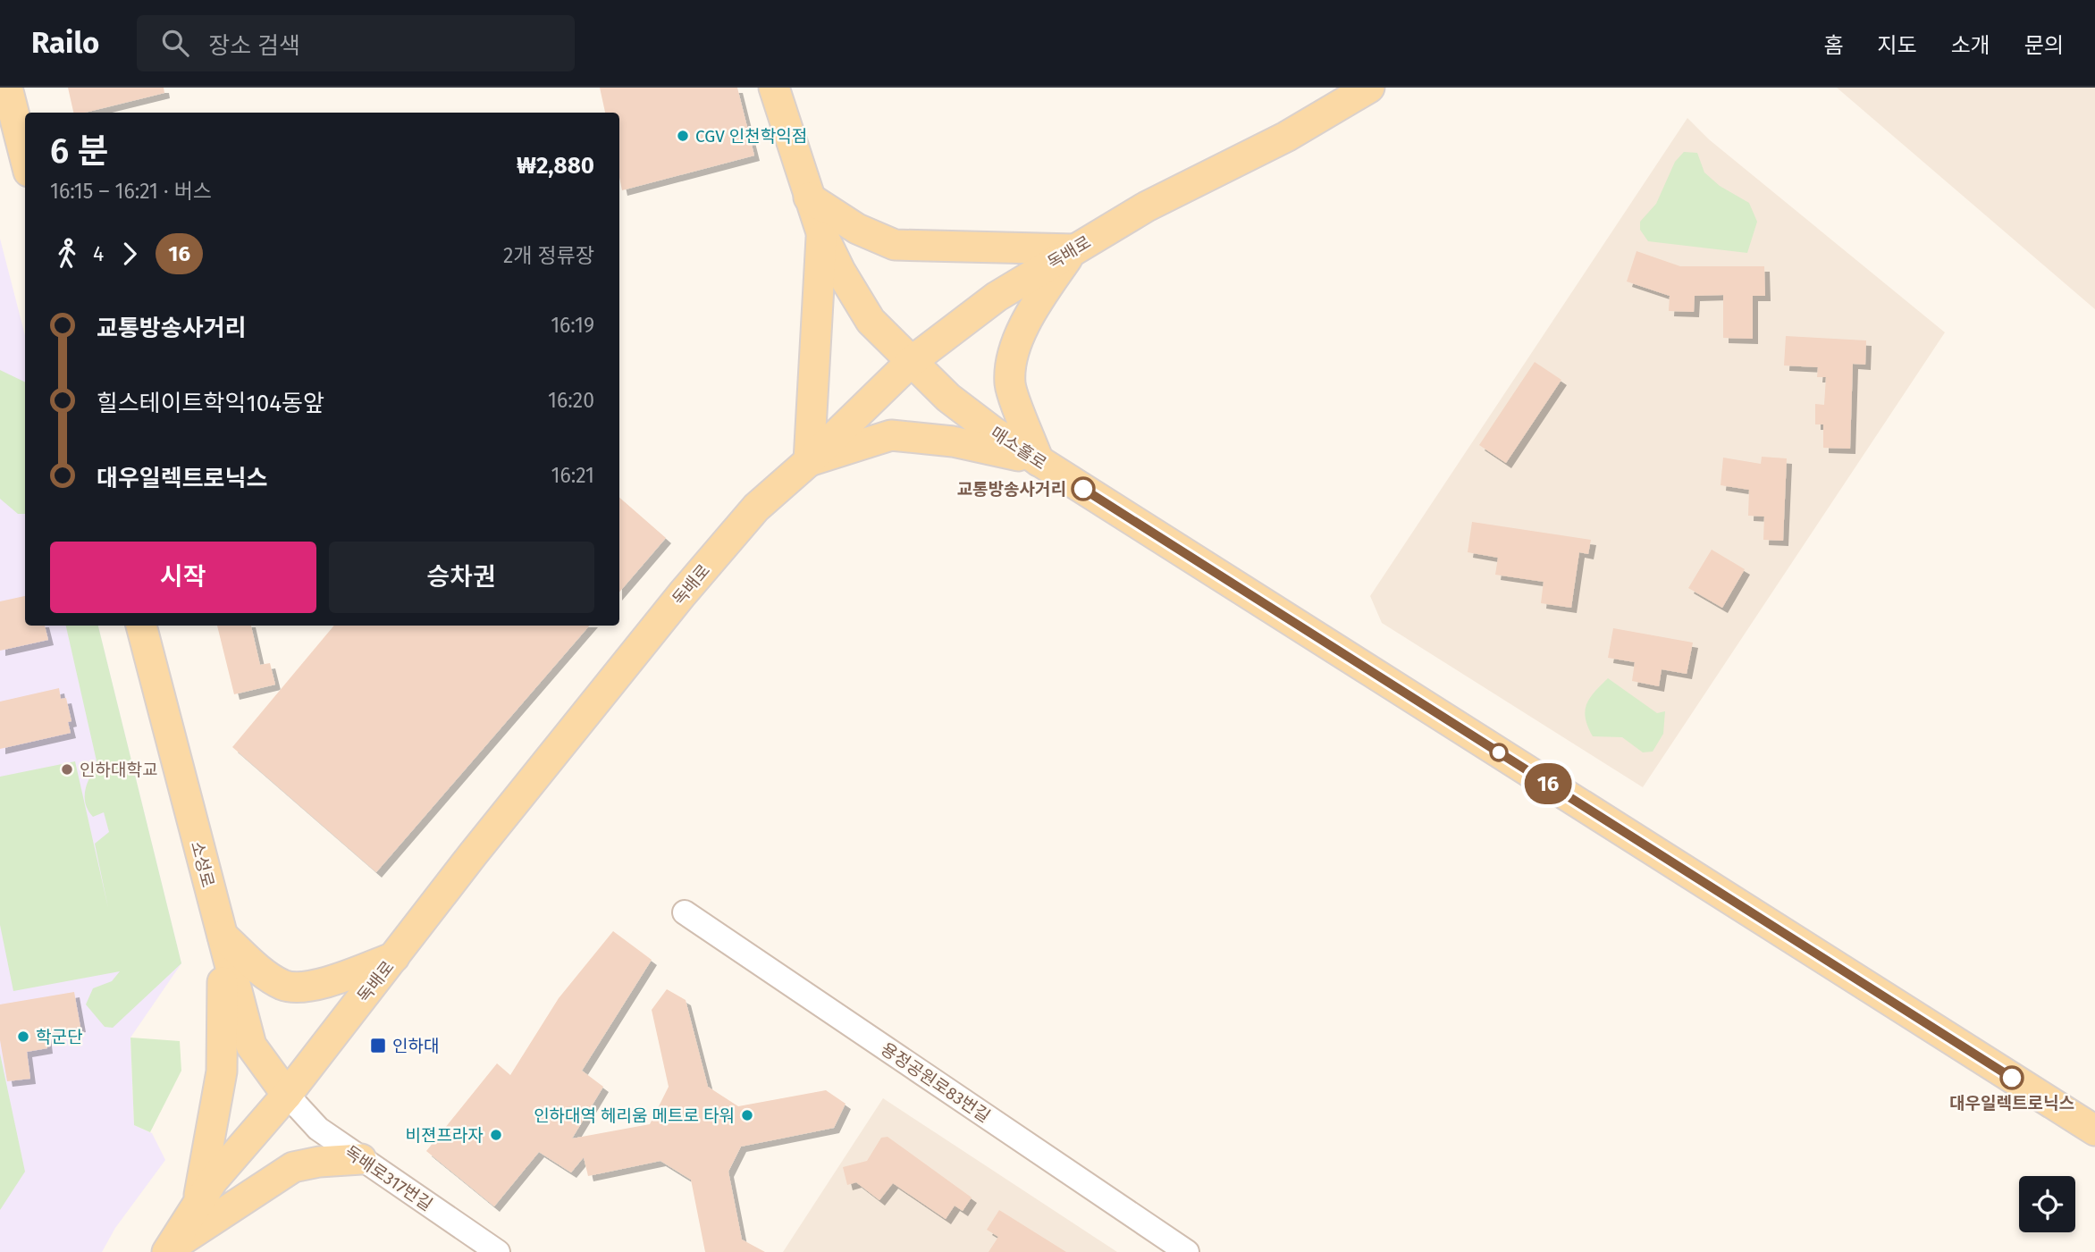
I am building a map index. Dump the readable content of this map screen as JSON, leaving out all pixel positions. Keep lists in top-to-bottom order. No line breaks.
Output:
{"streets":{"main road":["독배로","매소홀로","소성로"],"street":["용정공원로83번길","독배로317번길"]},"crossings":[["독배로","매소홀로"],["독배로","소성로"],["독배로","독배로317번길"],["소성로","독배로317번길"]],"places":{"other":["CGV 인천학익점","교통방송사거리","인하대학교","학군단","대우일렉트로닉스","인하대역 헤리움 메트로 타워","비젼프라자"],"transit":["인하대"]},"lines":["bus line 16"],"page":{"header":"Railo","search":"장소 검색","nav":["홈","지도","소개","문의"],"on_map":"16","heading":["6 분","16:15 – 16:21 · 버스","₩2,880"],"legs":["4","16","2개 정류장"],"list":[{"name":"교통방송사거리","value":"16:19"},{"name":"힐스테이트학익104동앞","value":"16:20"},{"name":"대우일렉트로닉스","value":"16:21"}],"buttons":["시작","승차권"]}}
